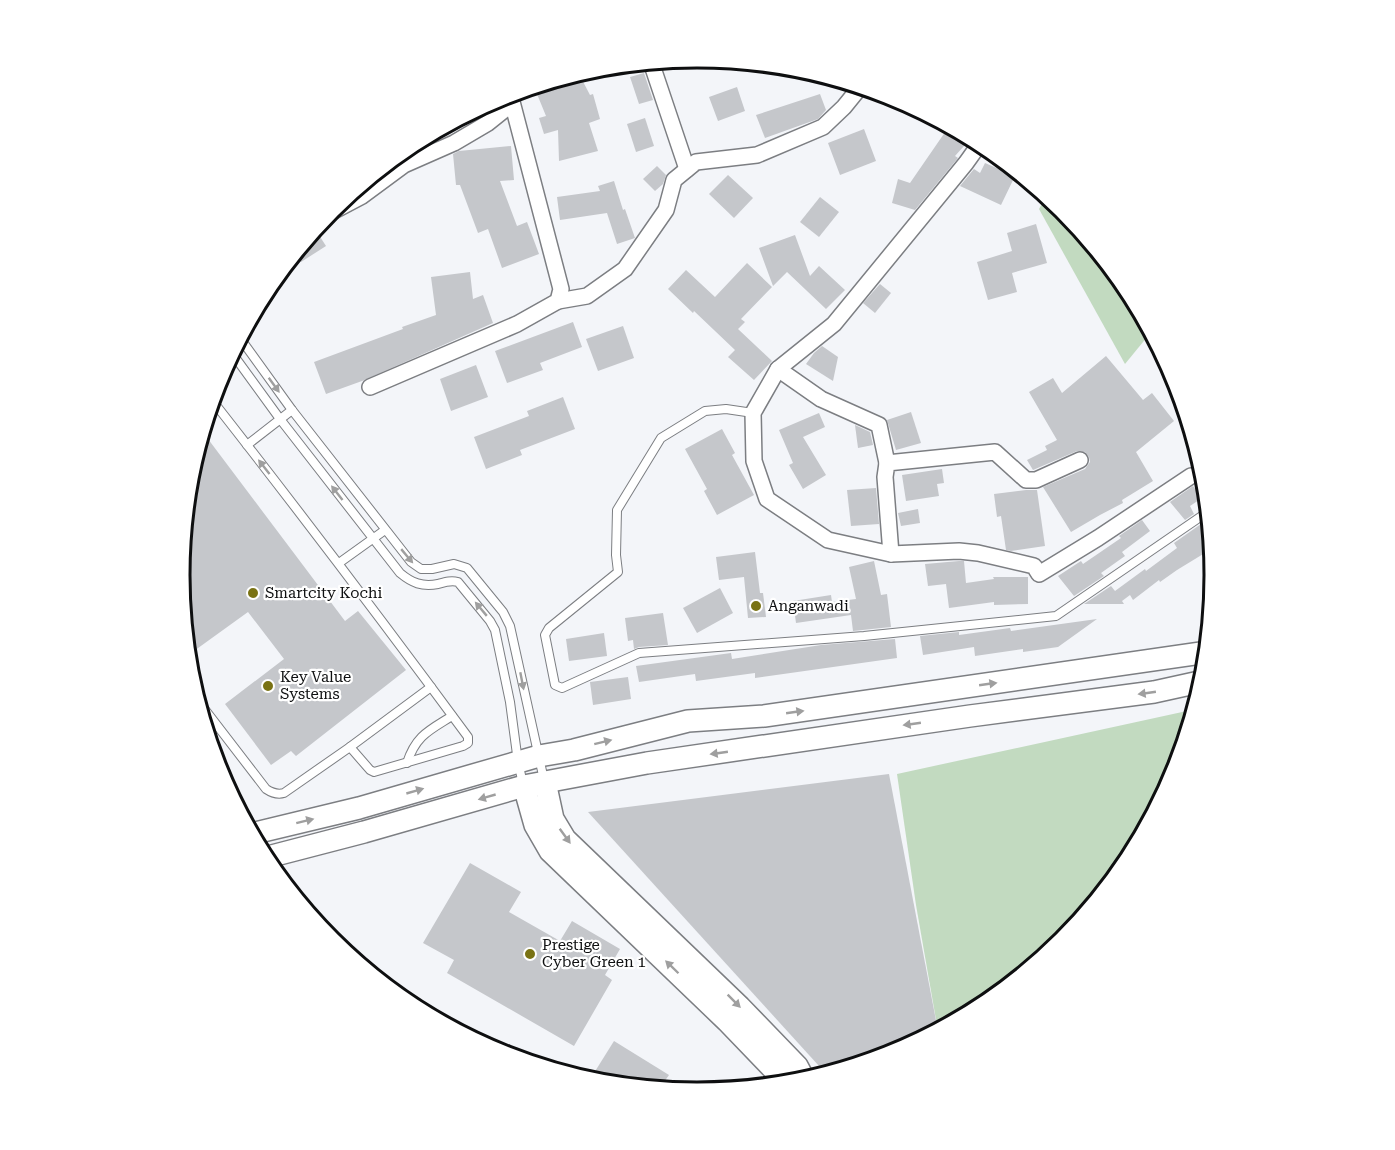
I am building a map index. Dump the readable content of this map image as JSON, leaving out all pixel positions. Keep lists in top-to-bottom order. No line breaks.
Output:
{"places":["Smartcity Kochi","Anganwadi","Key Value Systems","Prestige Cyber Green 1"]}
